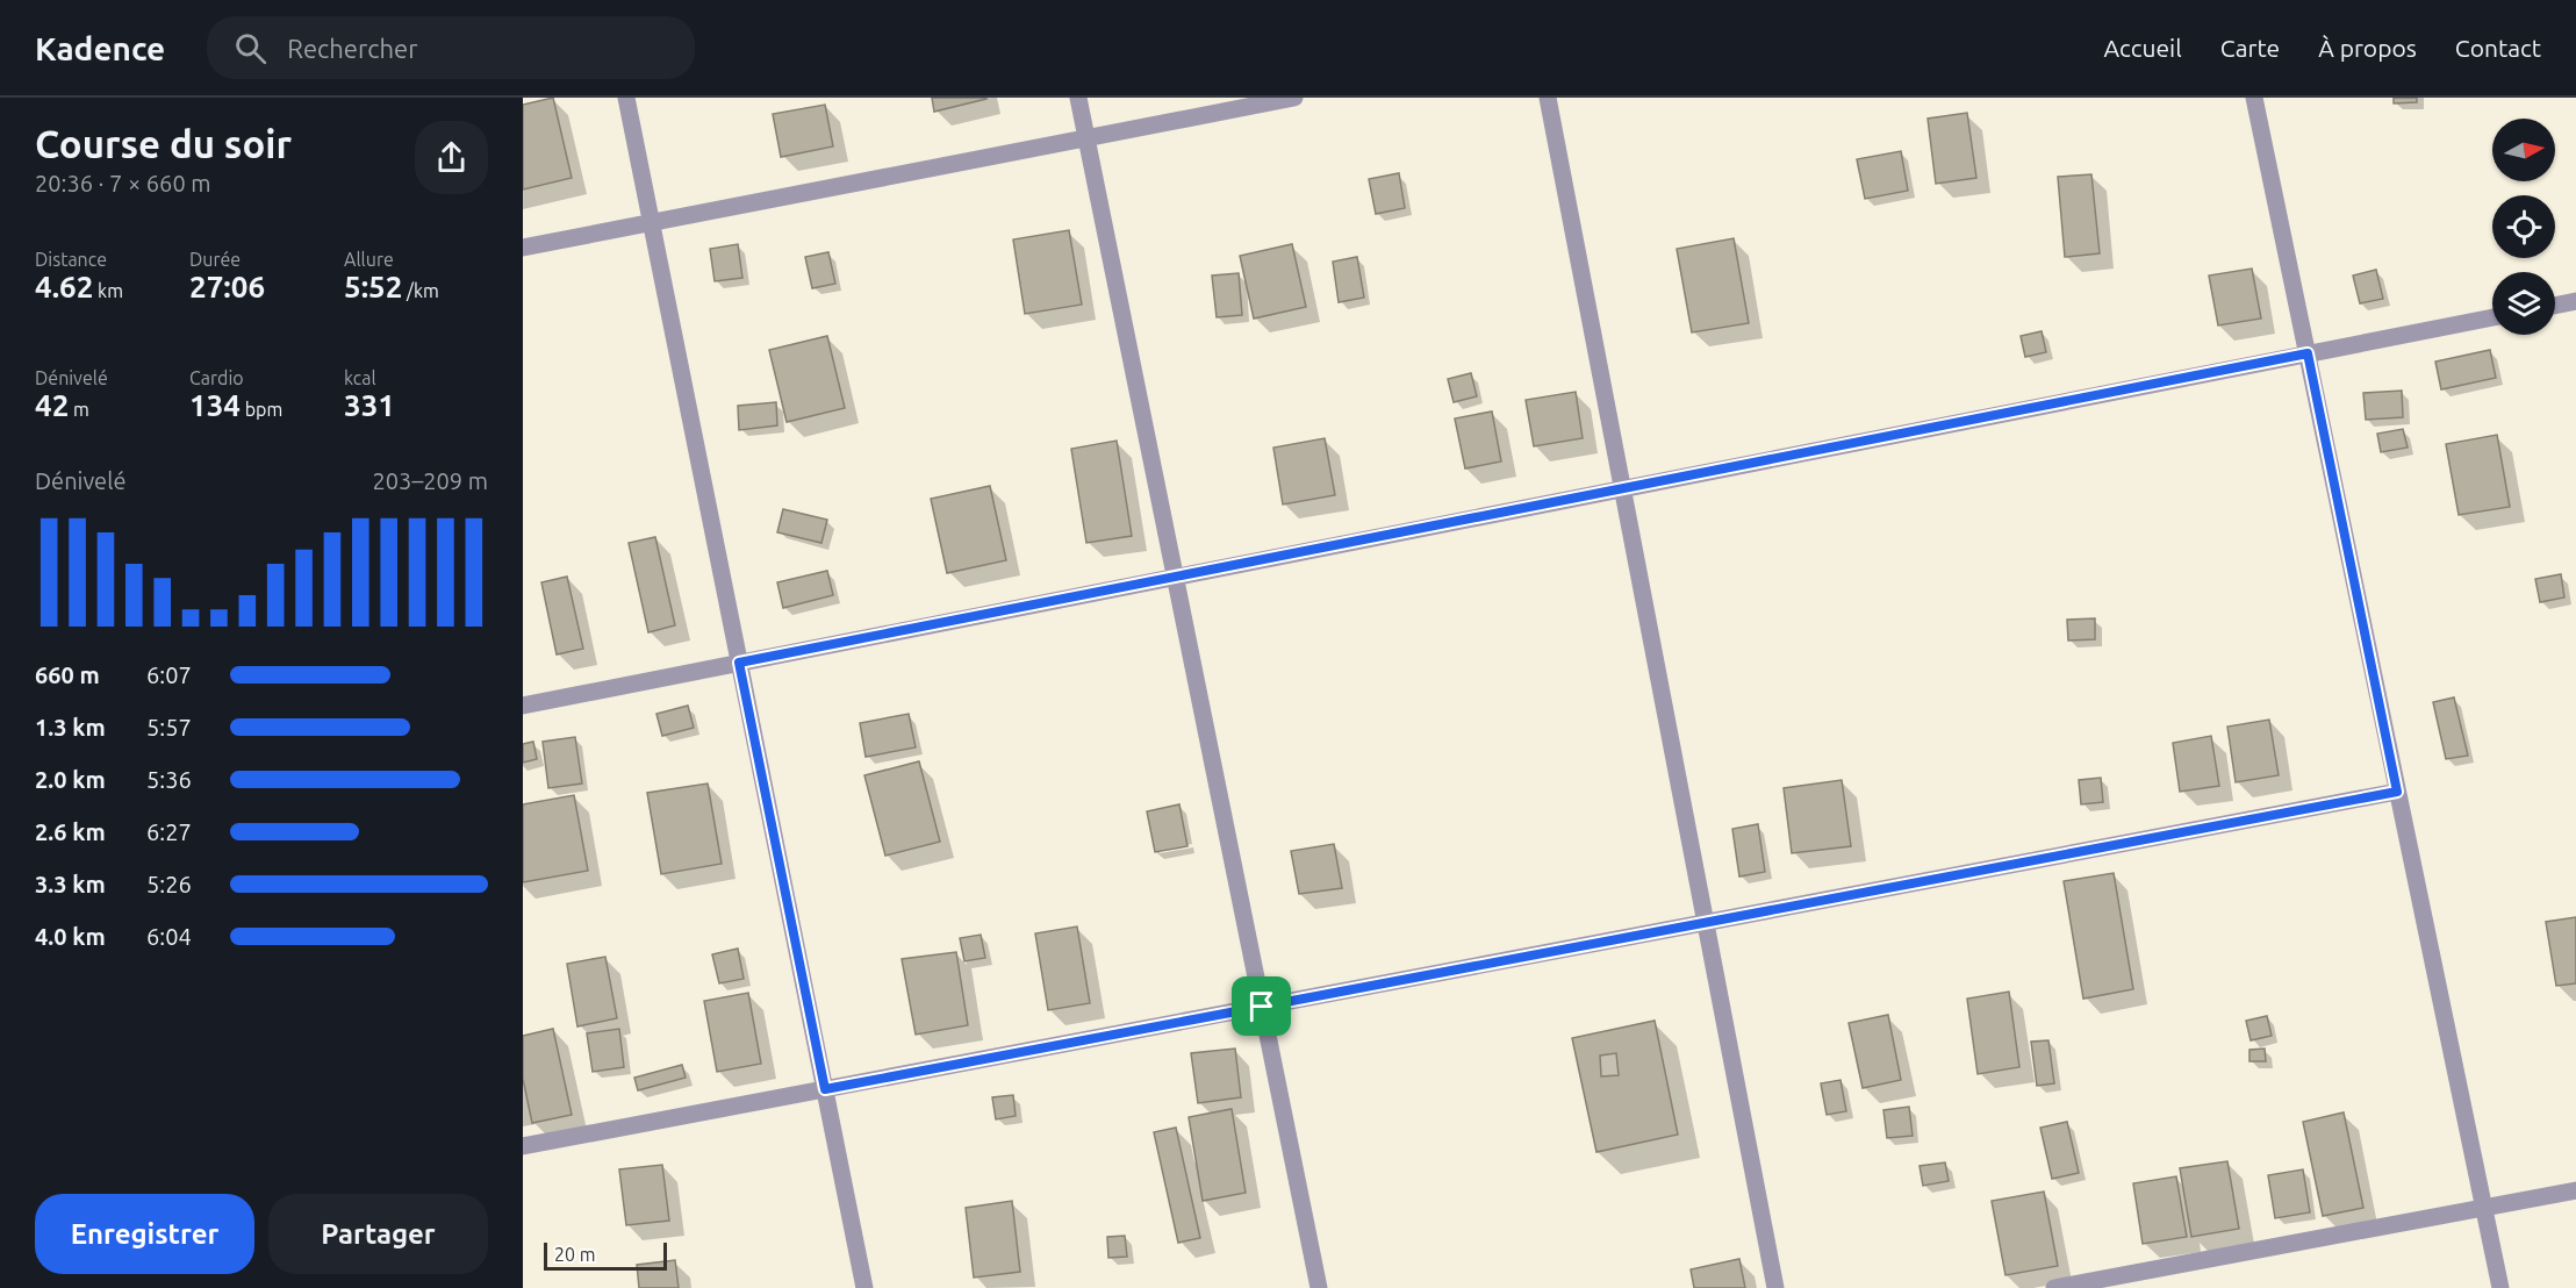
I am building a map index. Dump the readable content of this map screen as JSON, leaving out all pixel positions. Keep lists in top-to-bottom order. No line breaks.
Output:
{"scale_bar":"20 m","north":"right","page":{"header":"Kadence","search":"Rechercher","nav":["Accueil","Carte","À propos","Contact"],"heading":["Course du soir","20:36 · 7 × 660 m"],"stats":[["Distance","4.62 km"],["Durée","27:06"],["Allure","5:52 /km"],["Dénivelé","42 m"],["Cardio","134 bpm"],["kcal","331"]],"chart":["Dénivelé","203–209 m"],"list":[{"name":"660 m","note":"6:07"},{"name":"1.3 km","note":"5:57"},{"name":"2.0 km","note":"5:36"},{"name":"2.6 km","note":"6:27"},{"name":"3.3 km","note":"5:26"},{"name":"4.0 km","note":"6:04"}],"buttons":["Enregistrer","Partager"],"scale":"20 m"}}
